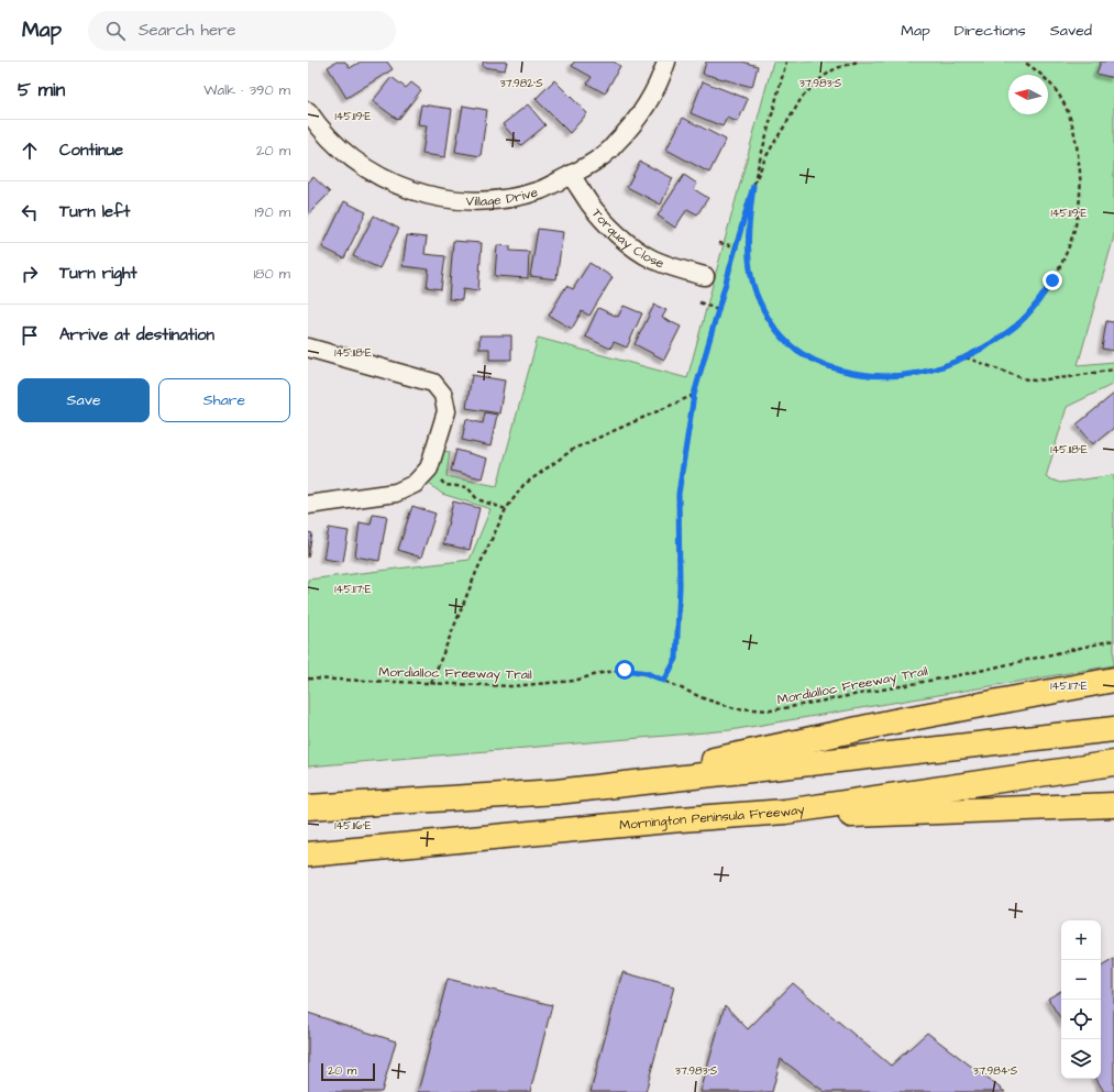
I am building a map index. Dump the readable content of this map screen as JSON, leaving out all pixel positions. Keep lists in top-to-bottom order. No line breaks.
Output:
{"streets":{"highway":["Mornington Peninsula Freeway"],"street":["Village Drive","Torquay Close"],"path":["Mordialloc Freeway Trail"]},"crossings":[["Village Drive","Torquay Close"]],"scale_bar":"20 m","north":"left","page":{"header":"Map","search":"Search here","nav":["Map","Directions","Saved"],"heading":["5 min","Walk · 390 m"],"list":[["Continue","20 m"],["Turn left","190 m"],["Turn right","180 m"],"Arrive at destination"],"buttons":["Save","Share"],"map_buttons":["+","−"],"scale":"20 m"},"coordinates":["37.982°S","37.983°S","145.119°E","145.118°E","145.117°E","145.116°E","37.984°S"]}
